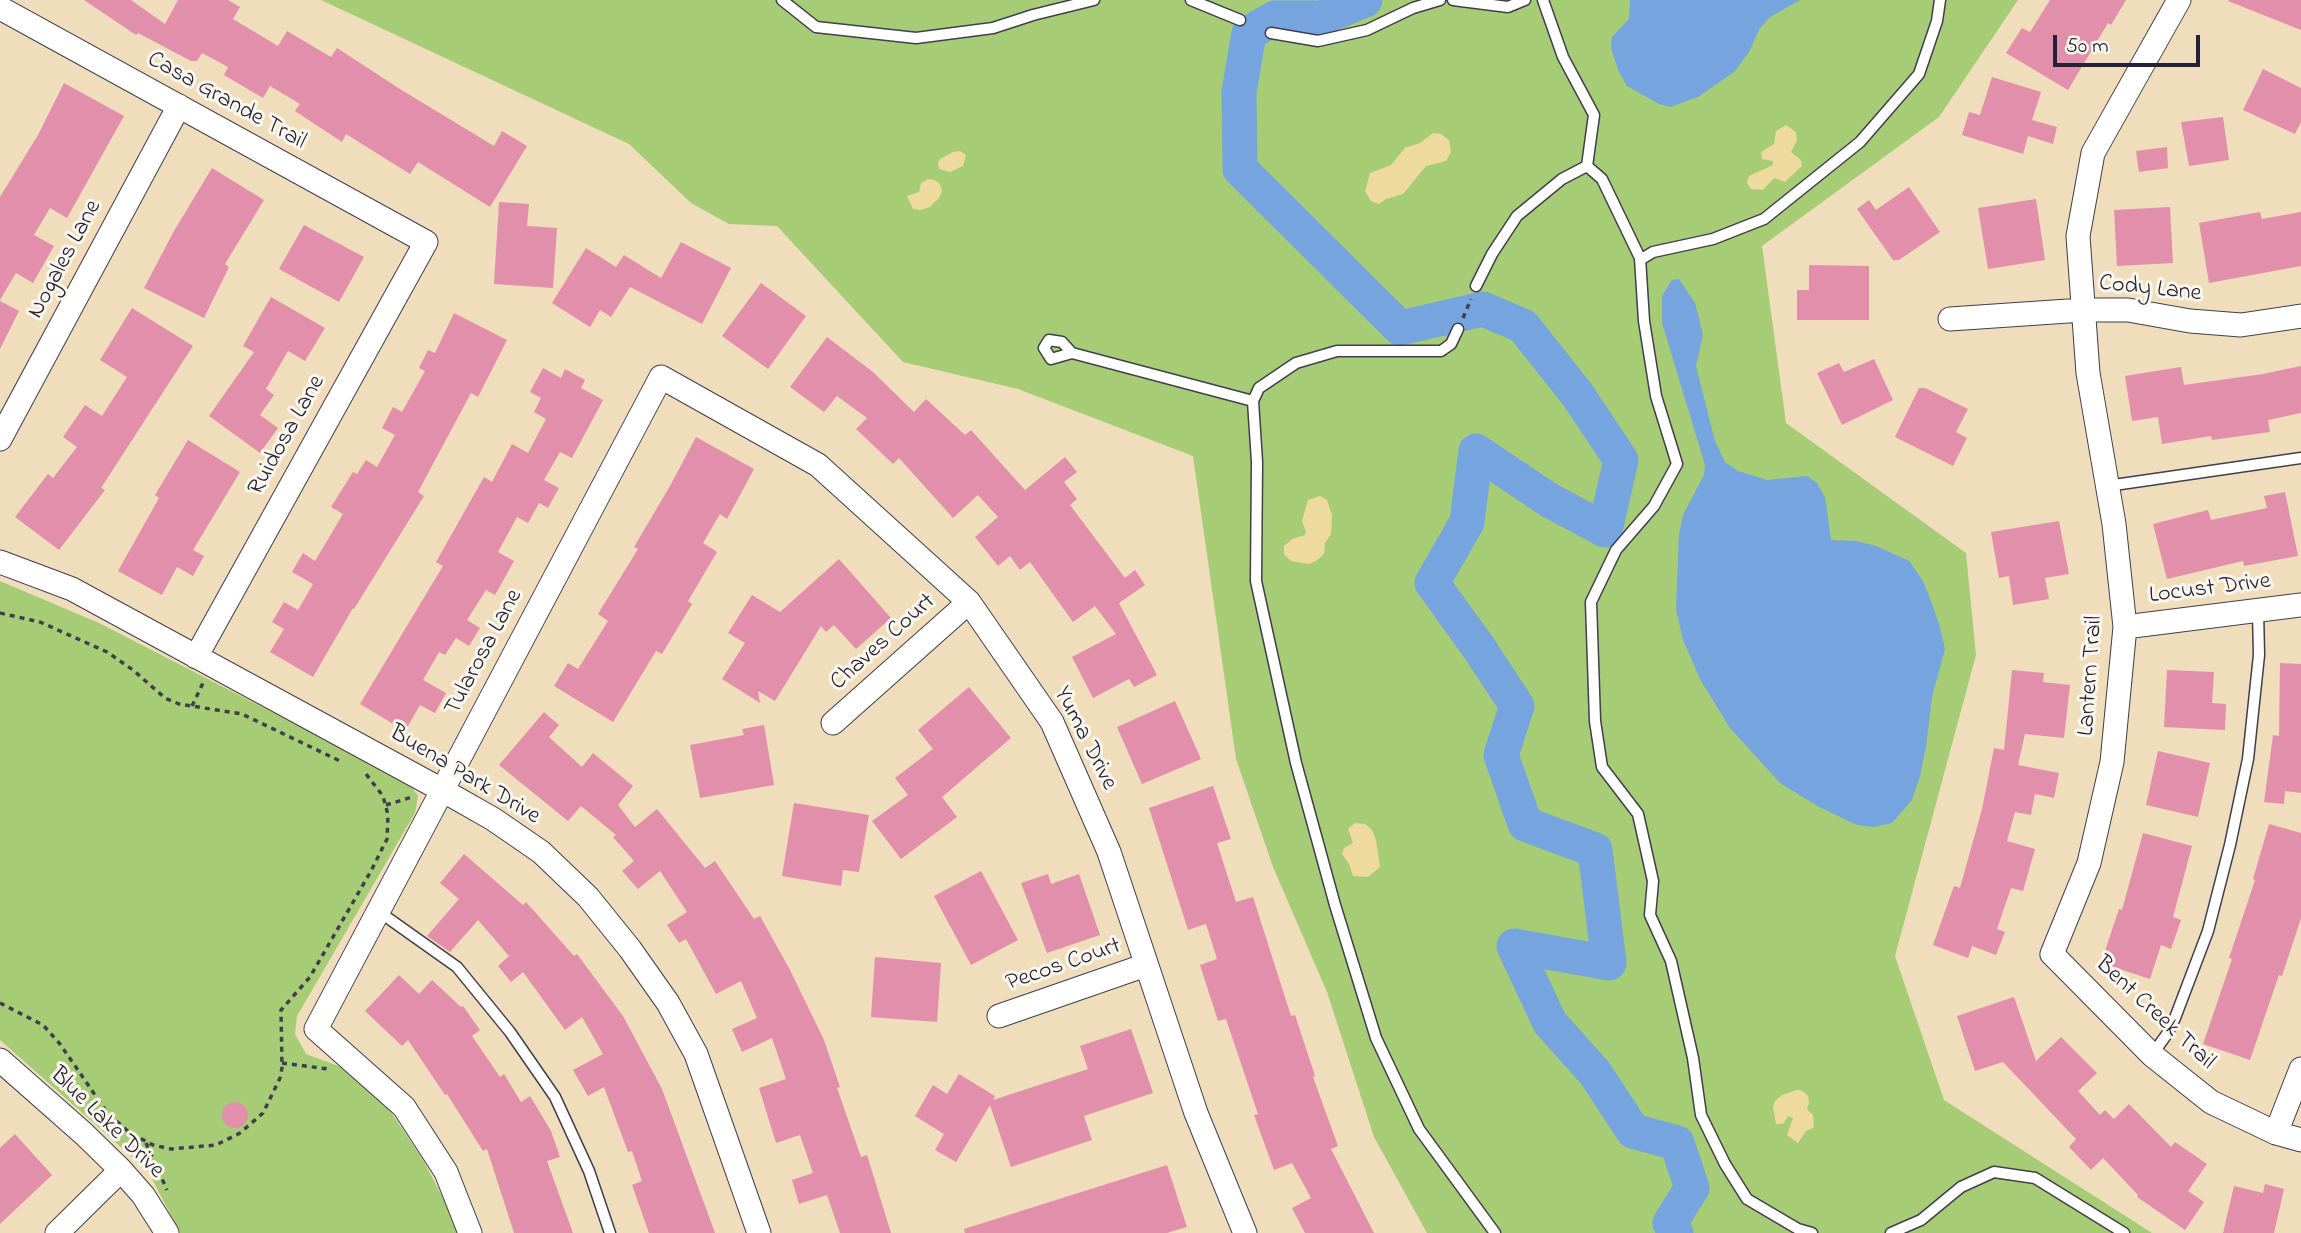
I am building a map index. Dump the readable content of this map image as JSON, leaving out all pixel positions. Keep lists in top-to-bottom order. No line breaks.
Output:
{"streets":{"street":["Casa Grande Trail","Nogales Lane","Cody Lane","Ruidosa Lane","Locust Drive","Chaves Court","Tularosa Lane","Lantern Trail","Yuma Drive","Buena Park Drive","Pecos Court","Bent Creek Trail","Blue Lake Drive"]},"crossings":[["Casa Grande Trail","Nogales Lane"],["Casa Grande Trail","Ruidosa Lane"],["Cody Lane","Lantern Trail"],["Ruidosa Lane","Buena Park Drive"],["Locust Drive","Lantern Trail"],["Chaves Court","Yuma Drive"],["Tularosa Lane","Yuma Drive"],["Tularosa Lane","Buena Park Drive"],["Lantern Trail","Bent Creek Trail"],["Yuma Drive","Pecos Court"]],"scale_bar":"50 m"}
